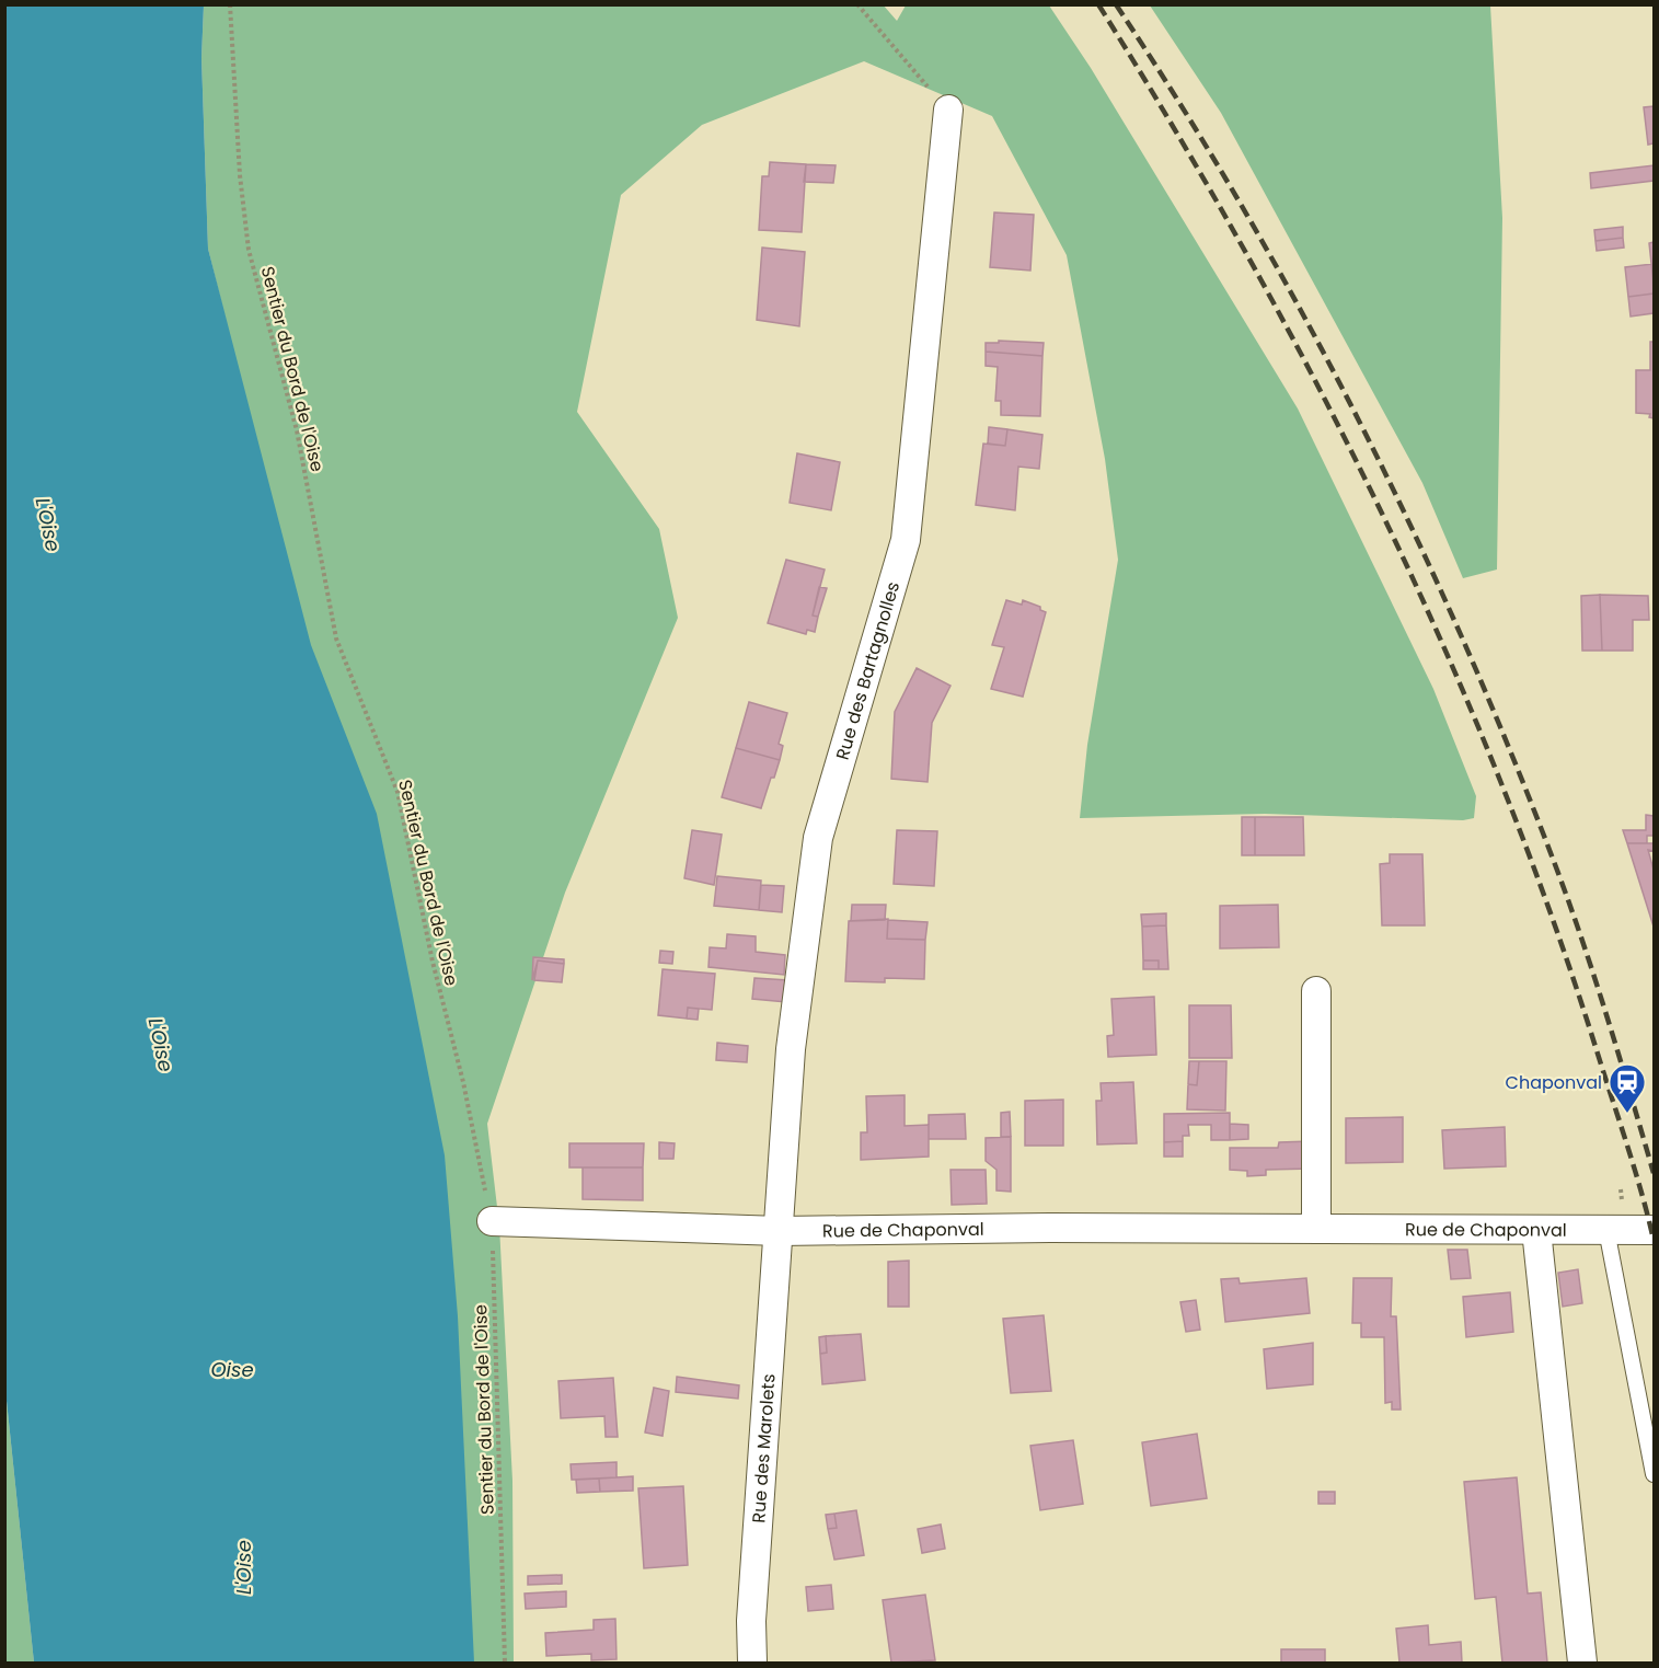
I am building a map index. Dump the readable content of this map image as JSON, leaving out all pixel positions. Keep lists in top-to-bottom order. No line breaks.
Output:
{"streets":{"street":["Rue des Bartagnolles","Rue de Chaponval","Rue des Marolets"],"path":["Sentier du Bord de l'Oise"]},"crossings":[["Sentier du Bord de l'Oise","Rue de Chaponval"],["Rue des Bartagnolles","Rue de Chaponval"],["Rue des Bartagnolles","Rue des Marolets"],["Rue de Chaponval","Rue des Marolets"]],"water":["L'Oise","Oise"],"places":{"station":["Chaponval"]}}
